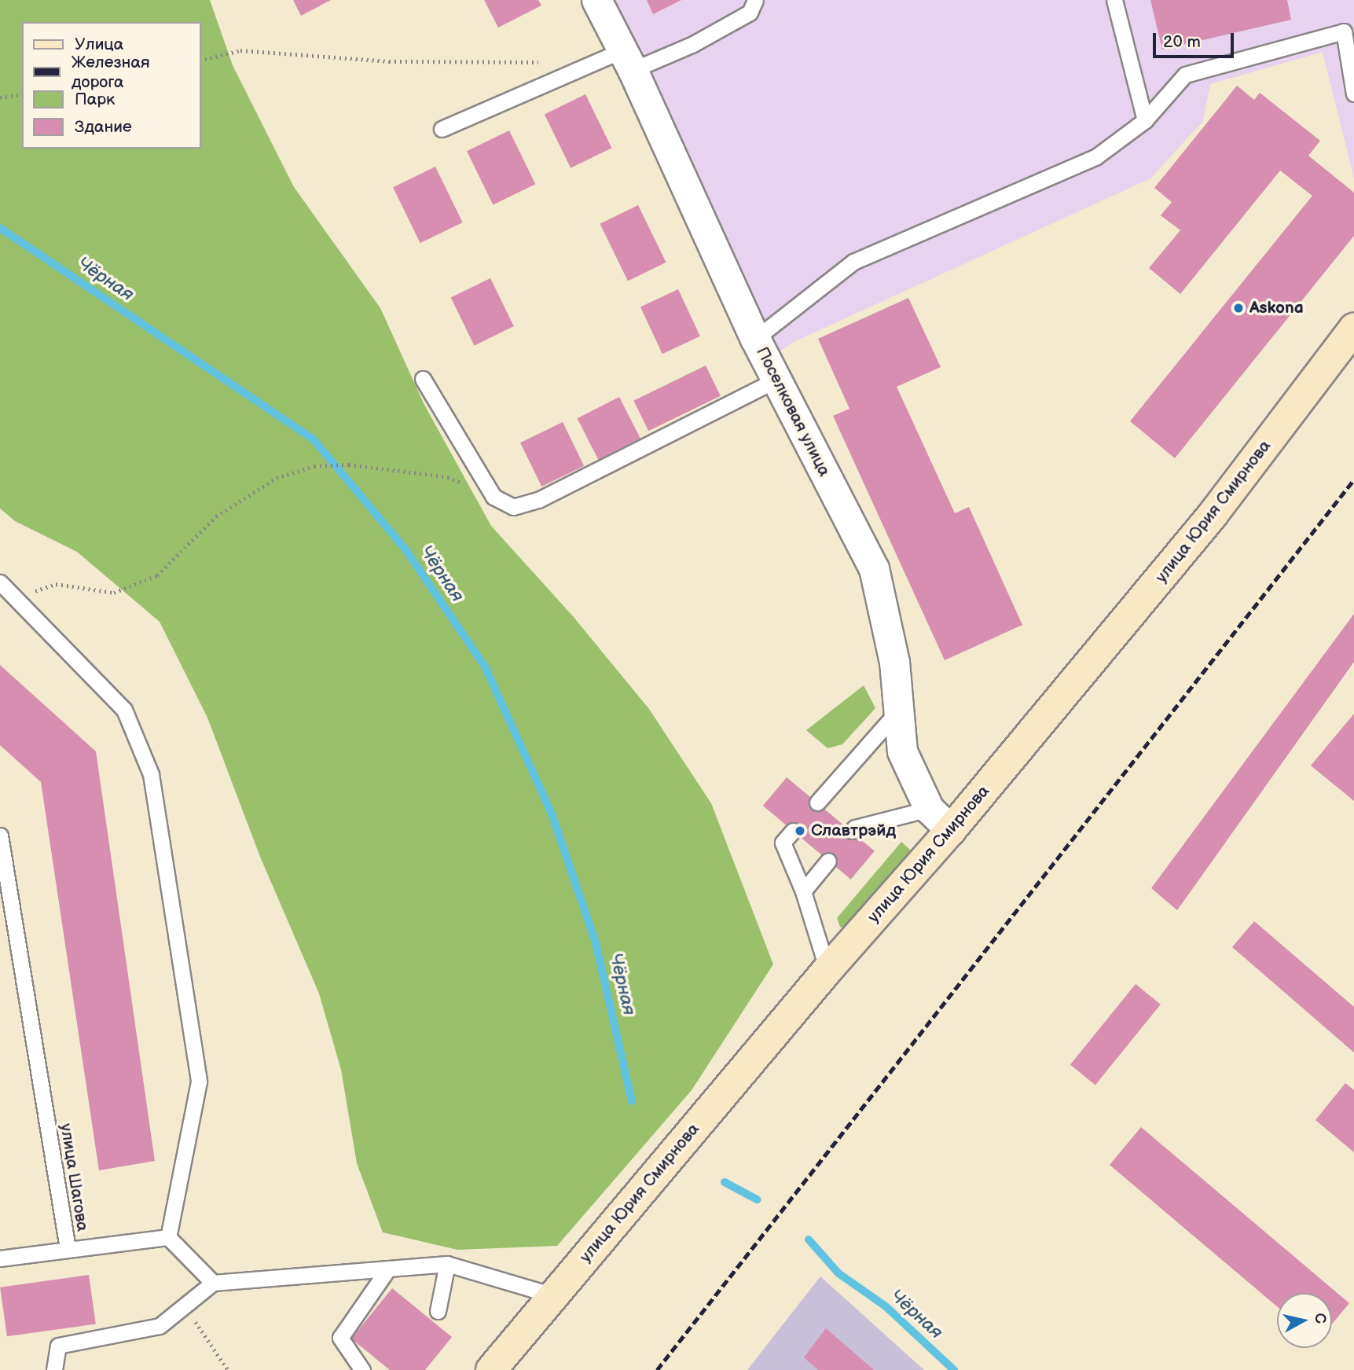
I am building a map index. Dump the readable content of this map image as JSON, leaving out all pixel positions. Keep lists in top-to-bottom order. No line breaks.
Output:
{"streets":{"main road":["улица Юрия Смирнова"],"street":["Поселковая улица"],"lane":["улица Шагова"]},"crossings":[["Поселковая улица","улица Юрия Смирнова"]],"water":["Чёрная"],"places":["Askona","Славтрэйд"],"legend":["Улица","Железная дорога","Парк","Здание"],"scale_bar":"20 m","north":"right"}
